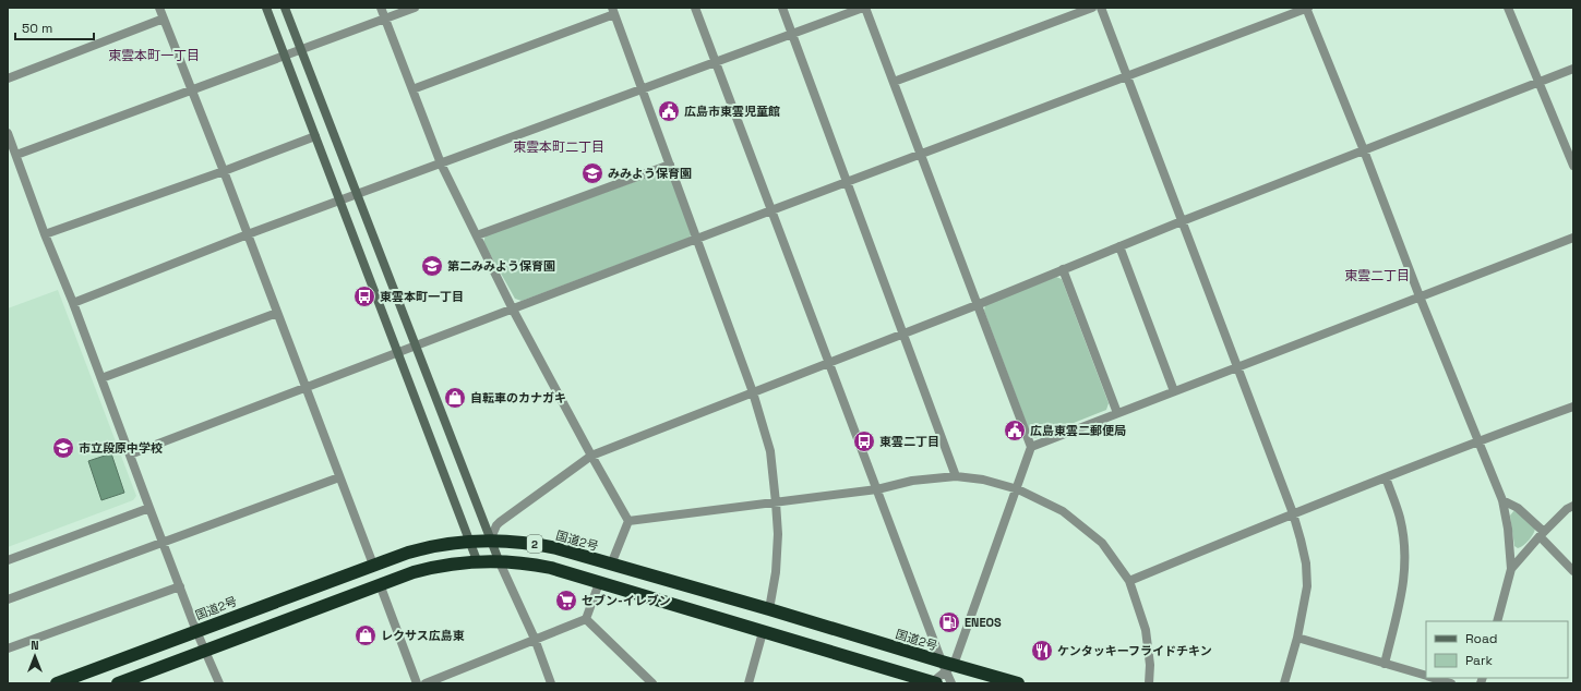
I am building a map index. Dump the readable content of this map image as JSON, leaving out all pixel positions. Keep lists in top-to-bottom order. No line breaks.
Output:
{"streets":{"highway":["国道2号","2"]},"districts":["東雲本町一丁目","東雲本町二丁目","東雲二丁目"],"places":{"public building":["広島市東雲児童館","広島東雲二郵便局"],"school or university":["みみよう保育園","第二みみよう保育園","市立段原中学校"],"bus stop":["東雲本町一丁目","東雲二丁目"],"shop":["自転車のカナガキ","レクサス広島東"],"supermarket":["セブン-イレブン"],"fuel station":["ENEOS"],"restaurant":["ケンタッキーフライドチキン"]},"legend":["Road","Park"],"scale_bar":"50 m","north":"top"}
